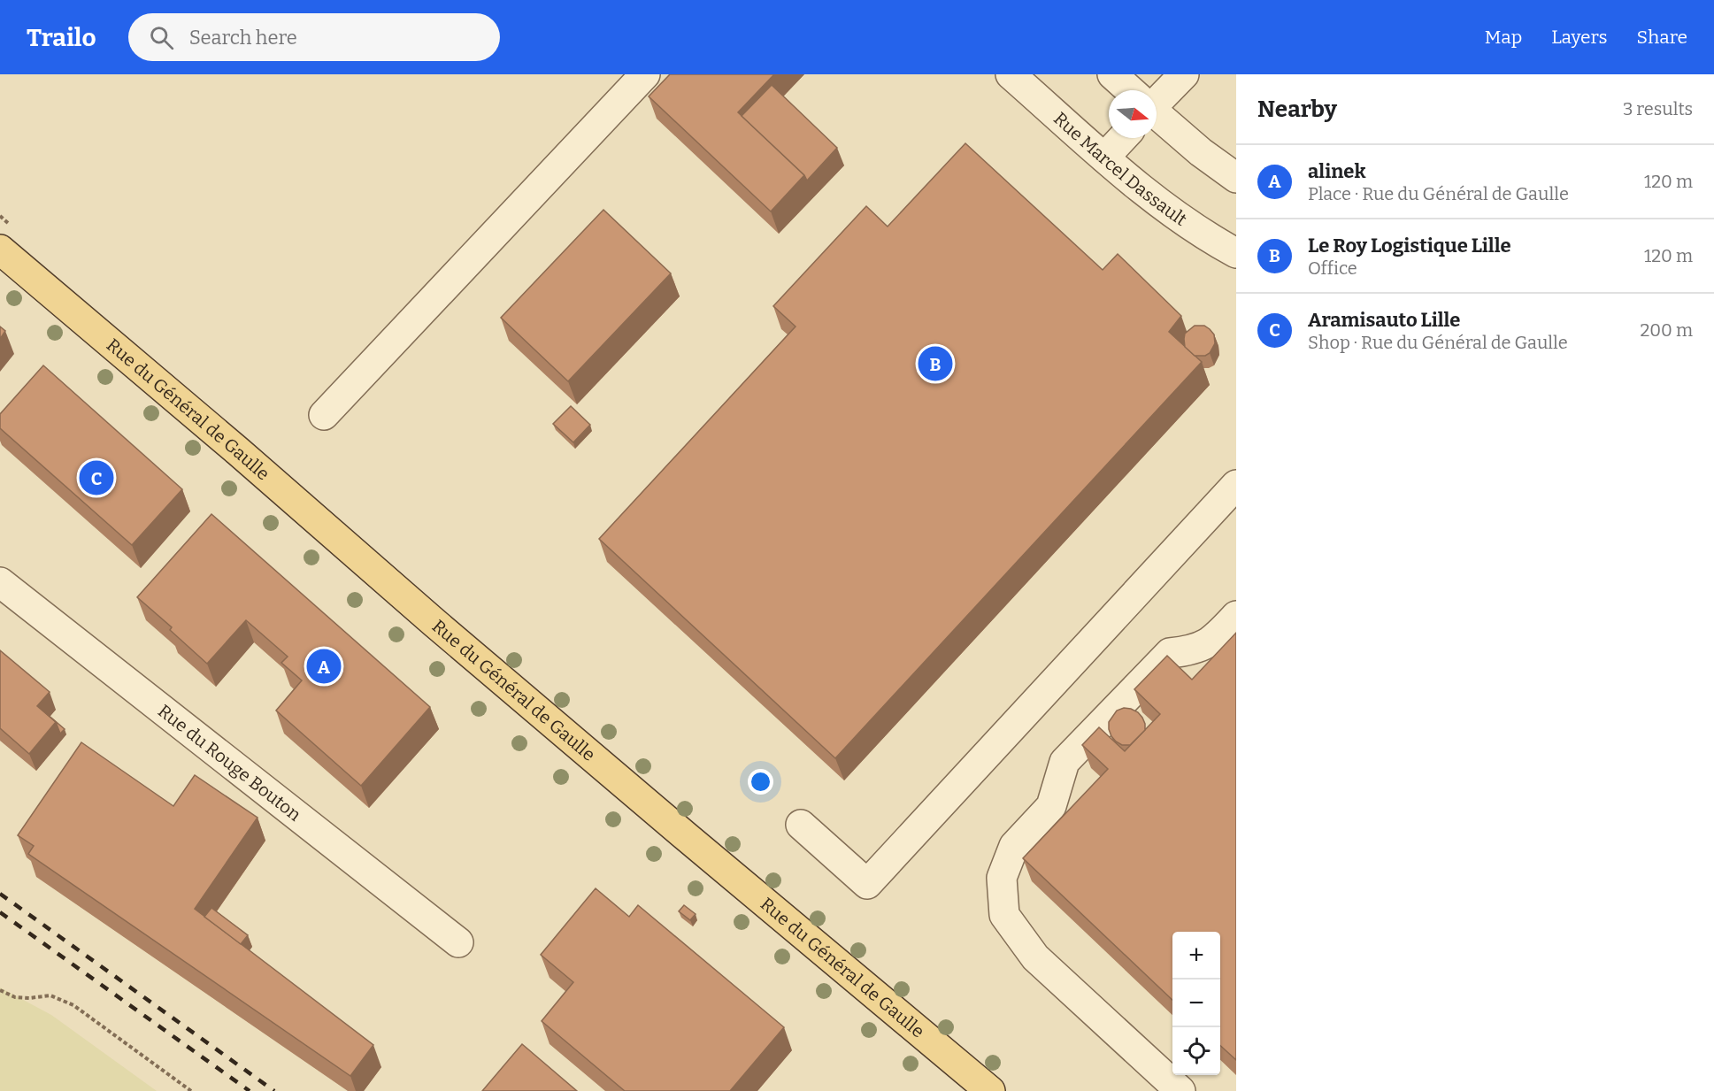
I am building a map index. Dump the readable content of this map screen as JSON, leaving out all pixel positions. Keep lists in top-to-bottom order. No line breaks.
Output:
{"streets":{"main road":["Rue du Général de Gaulle"],"street":["Rue Marcel Dassault","Rue du Rouge Bouton"]},"north":"right","page":{"header":"Trailo","search":"Search here","nav":["Map","Layers","Share"],"heading":["Nearby","3 results"],"list":[{"mark":"A","name":"alinek","note":"Place · Rue du Général de Gaulle","value":"120 m"},{"mark":"B","name":"Le Roy Logistique Lille","note":"Office","value":"120 m"},{"mark":"C","name":"Aramisauto Lille","note":"Shop · Rue du Général de Gaulle","value":"200 m"}],"pins":["B","C","A"],"map_buttons":["+","−"]}}
